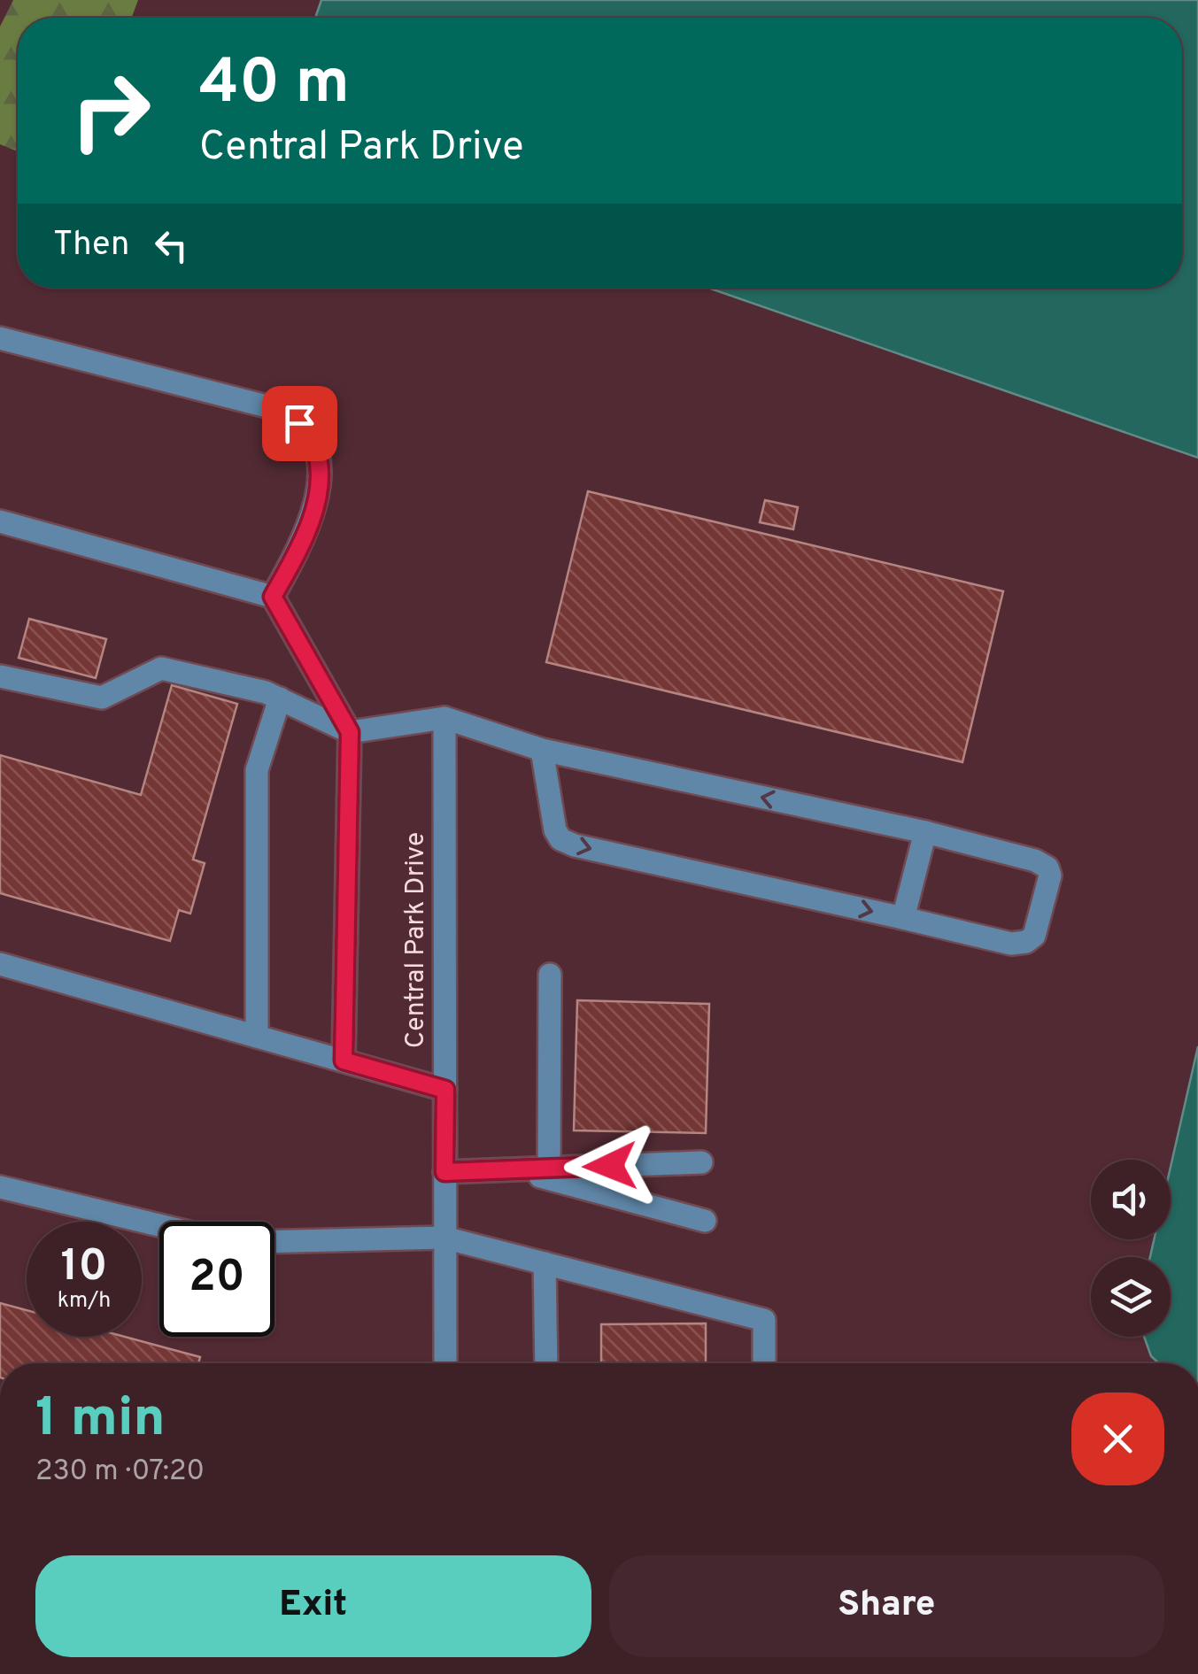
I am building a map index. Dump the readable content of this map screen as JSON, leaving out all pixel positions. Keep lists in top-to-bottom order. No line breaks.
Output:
{"streets":{"street":["Central Park Drive"]},"page":{"turn":["40 m","Central Park Drive"],"then":"Then","speed":"10 km/h","limit":"20","heading":["1 min","230 m · 07:20"],"buttons":["Exit","Share"]}}
